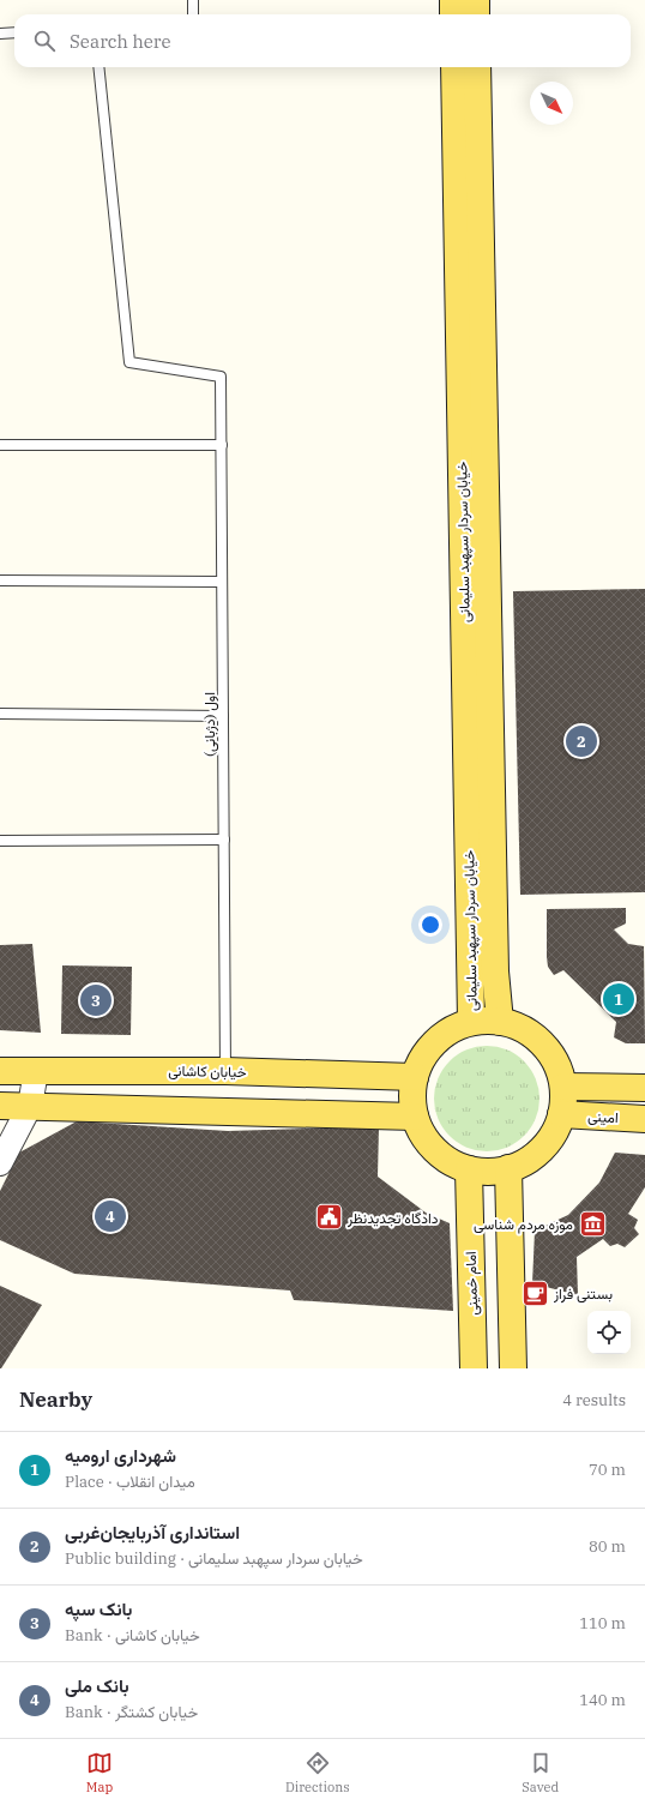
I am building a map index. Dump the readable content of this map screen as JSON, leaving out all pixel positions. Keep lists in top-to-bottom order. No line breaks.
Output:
{"streets":{"main road":["خیابان سردار سپهبد سلیمانی","خیابان کاشانی","امینی","امام خمینی"],"lane":["اول (دژبانی)"]},"crossings":[["خیابان سردار سپهبد سلیمانی","خیابان کاشانی"],["خیابان سردار سپهبد سلیمانی","امینی"],["خیابان سردار سپهبد سلیمانی","امام خمینی"],["اول (دژبانی)","خیابان کاشانی"],["خیابان کاشانی","امینی"],["خیابان کاشانی","امام خمینی"],["امینی","امام خمینی"]],"places":{"public building":["دادگاه تجدیدنظر"],"museum":["موزه مردم شناسی"],"cafe":["بستنی فراز"]},"north":"bottom right","page":{"search":"Search here","pins":["2","1","3","4"],"heading":["Nearby","4 results"],"list":[{"mark":"1","name":"شهرداری ارومیه","note":"Place · میدان انقلاب","value":"70 m"},{"mark":"2","name":"استانداری آذربایجان‌غربی","note":"Public building · خیابان سردار سپهبد سلیمانی","value":"80 m"},{"mark":"3","name":"بانک سپه","note":"Bank · خیابان کاشانی","value":"110 m"},{"mark":"4","name":"بانک ملی","note":"Bank · خیابان کشتگر","value":"140 m"}],"nav":["Map","Directions","Saved"]}}
